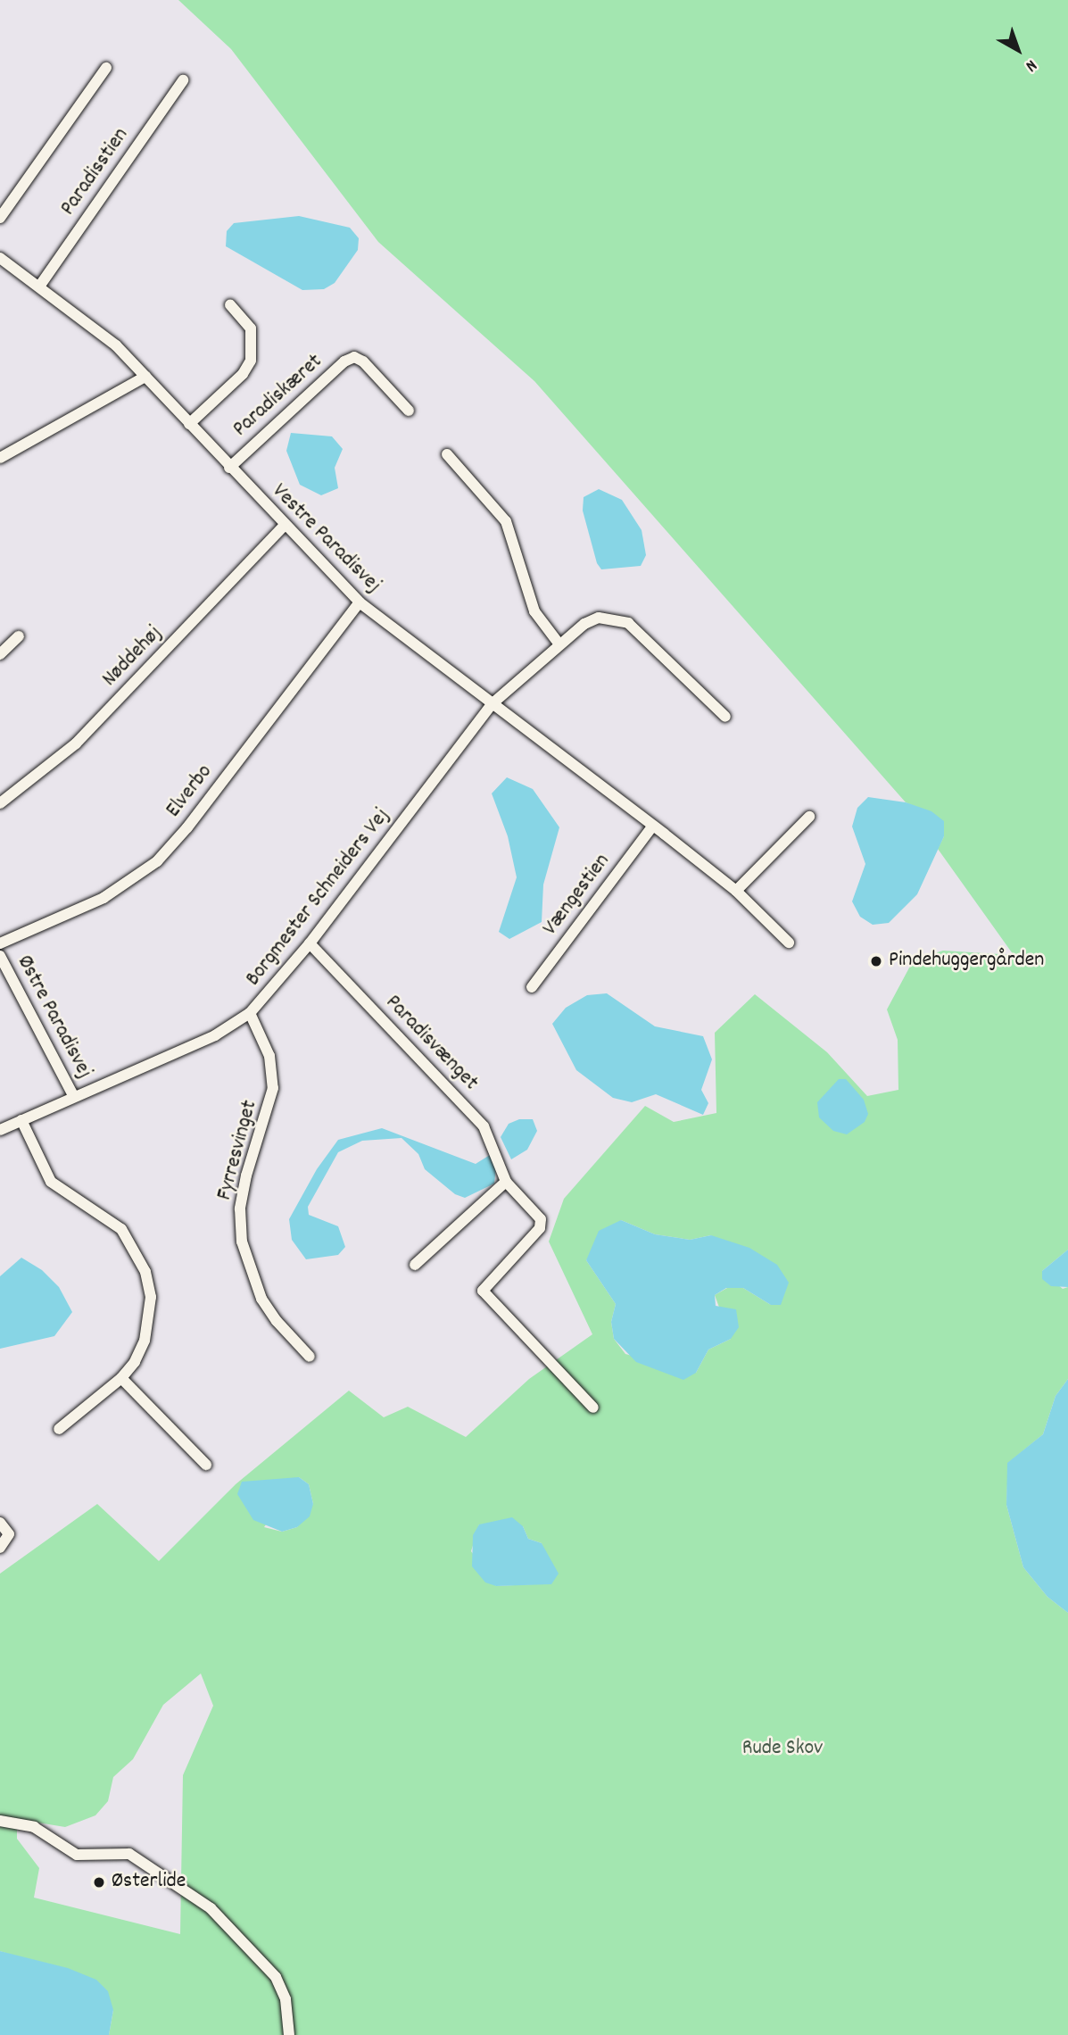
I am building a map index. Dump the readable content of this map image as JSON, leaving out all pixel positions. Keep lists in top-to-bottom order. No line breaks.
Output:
{"streets":{"street":["Paradisstien","Paradiskæret","Vestre Paradisvej","Nøddehøj","Elverbo","Vængestien","Borgmester Schneiders Vej","Østre Paradisvej","Paradisvænget","Fyrresvinget"]},"crossings":[["Paradisstien","Vestre Paradisvej"],["Paradiskæret","Vestre Paradisvej"],["Vestre Paradisvej","Nøddehøj"],["Vestre Paradisvej","Elverbo"],["Vestre Paradisvej","Vængestien"],["Vestre Paradisvej","Borgmester Schneiders Vej"],["Borgmester Schneiders Vej","Østre Paradisvej"],["Borgmester Schneiders Vej","Paradisvænget"],["Borgmester Schneiders Vej","Fyrresvinget"]],"parks":["Rude Skov"],"places":["Pindehuggergården","Østerlide"],"north":"bottom right"}
